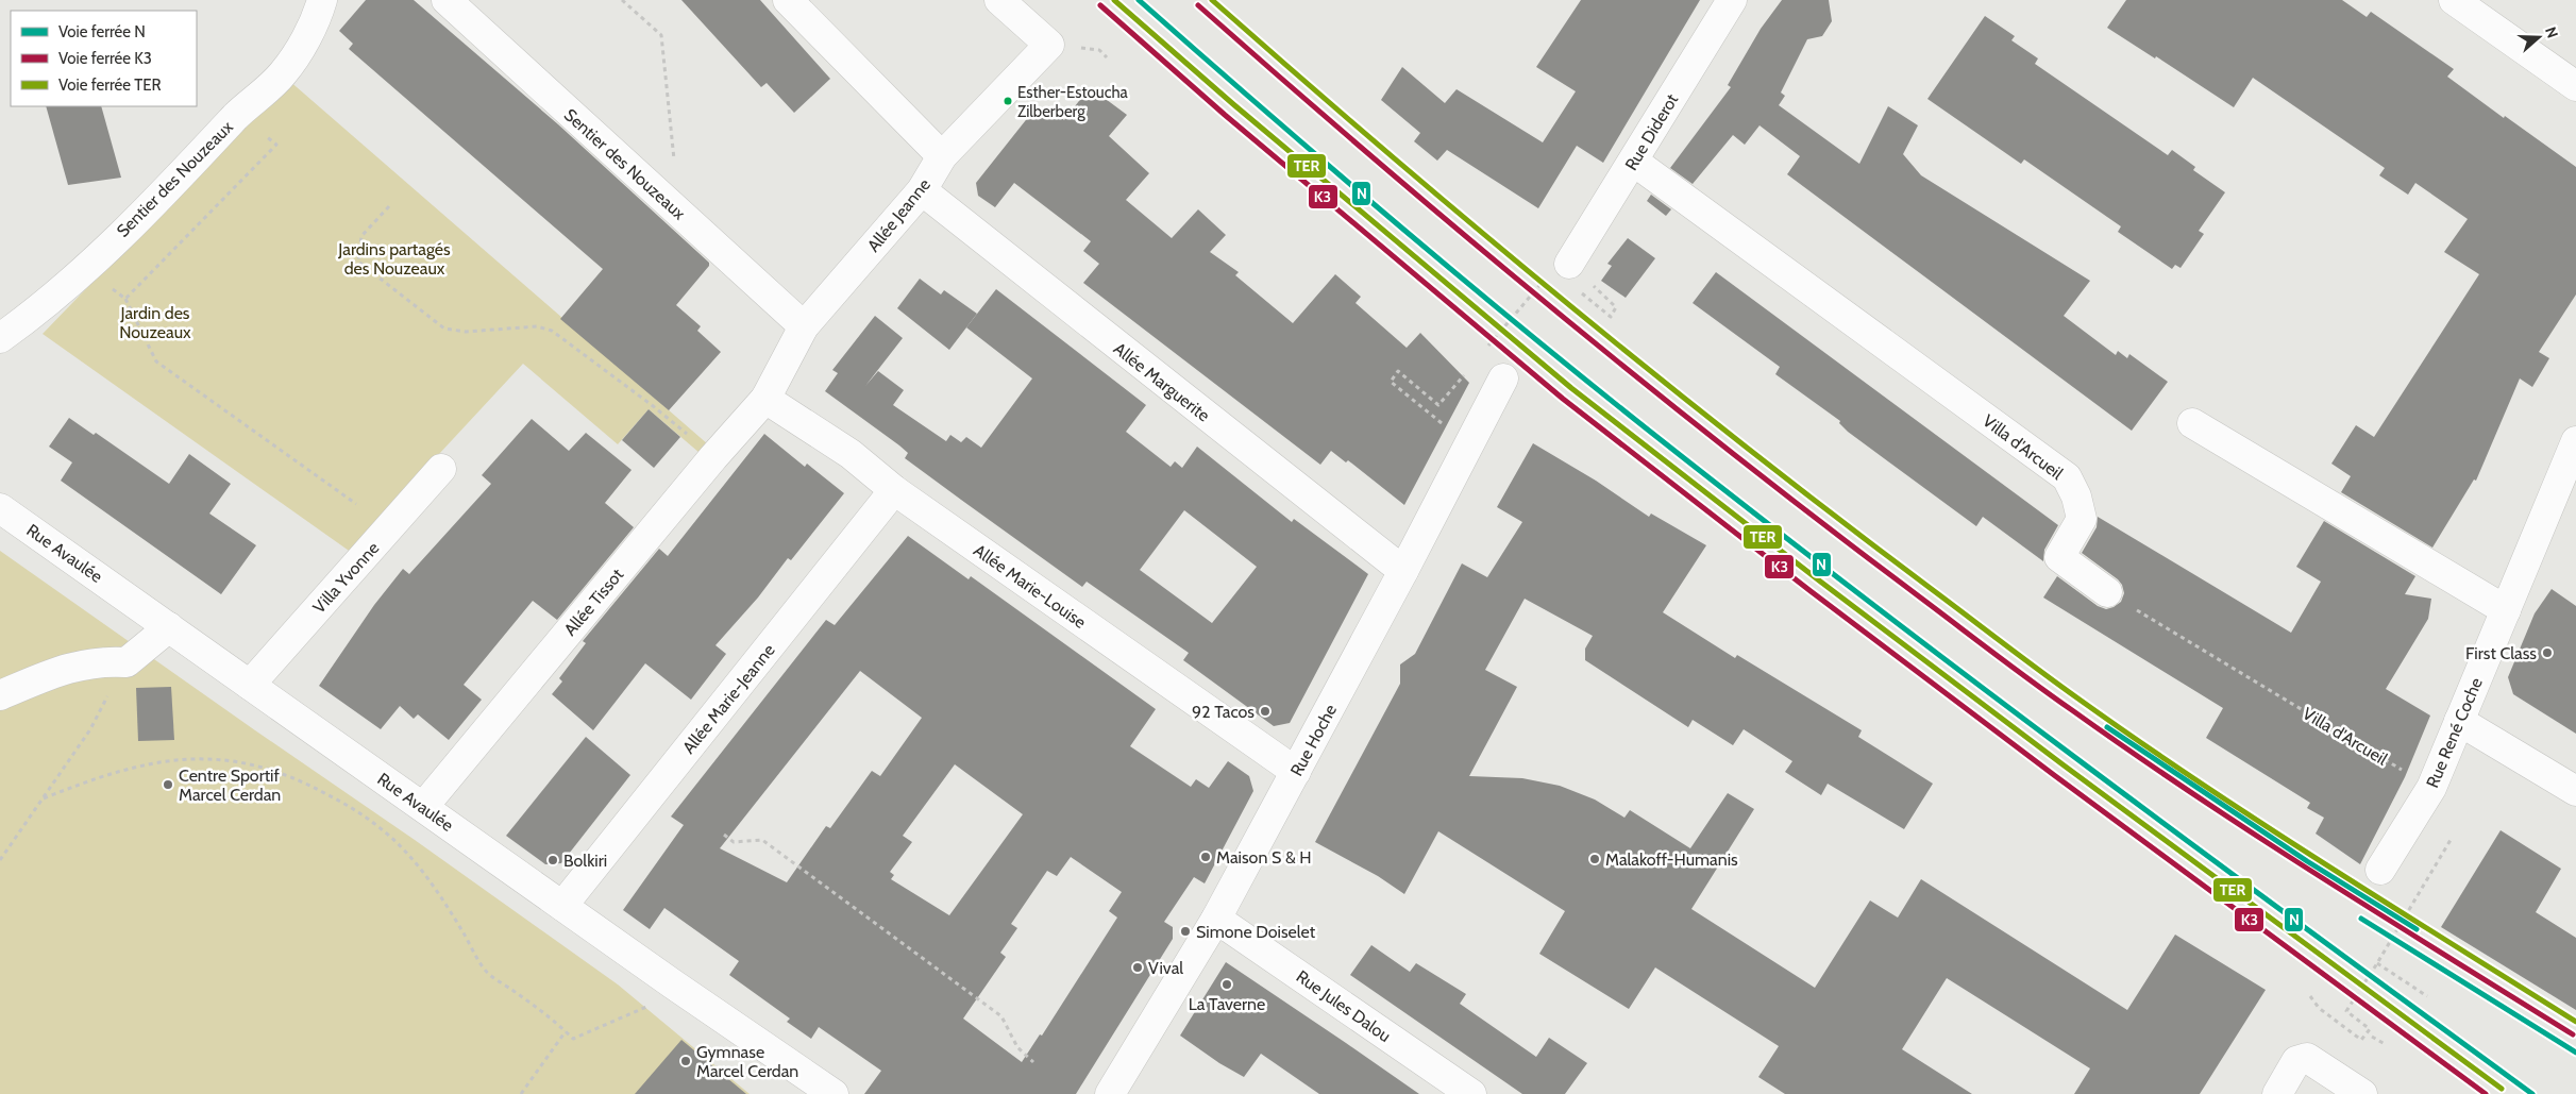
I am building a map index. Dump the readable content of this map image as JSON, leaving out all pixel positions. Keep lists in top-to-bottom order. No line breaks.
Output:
{"streets":{"street":["Rue Diderot","Sentier des Nouzeaux","Allée Jeanne","Allée Marguerite","Villa d'Arcueil","Rue Avaulée","Villa Yvonne","Allée Marie-Louise","Allée Tissot","Allée Marie-Jeanne","Rue René Coche","Rue Hoche","Rue Jules Dalou"]},"crossings":[["Rue Diderot","Villa d'Arcueil"],["Sentier des Nouzeaux","Allée Jeanne"],["Allée Jeanne","Allée Marguerite"],["Allée Jeanne","Allée Marie-Louise"],["Allée Jeanne","Allée Tissot"],["Allée Marguerite","Rue Hoche"],["Villa d'Arcueil","Rue René Coche"],["Rue Avaulée","Villa Yvonne"],["Rue Avaulée","Allée Tissot"],["Rue Avaulée","Allée Marie-Jeanne"],["Allée Marie-Louise","Allée Tissot"],["Allée Marie-Louise","Allée Marie-Jeanne"],["Allée Marie-Louise","Rue Hoche"],["Rue Hoche","Rue Jules Dalou"]],"parks":["Jardins partagés des Nouzeaux","Jardin des Nouzeaux"],"places":["Esther-Estoucha Zilberberg","First Class","92 Tacos","Centre Sportif Marcel Cerdan","Maison S & H","Malakoff-Humanis","Bolkiri","Simone Doiselet","Vival","La Taverne","Gymnase Marcel Cerdan"],"lines":["rail line N","rail line TER","rail line K3"],"legend":["Voie ferrée N","Voie ferrée K3","Voie ferrée TER"],"north":"right"}
